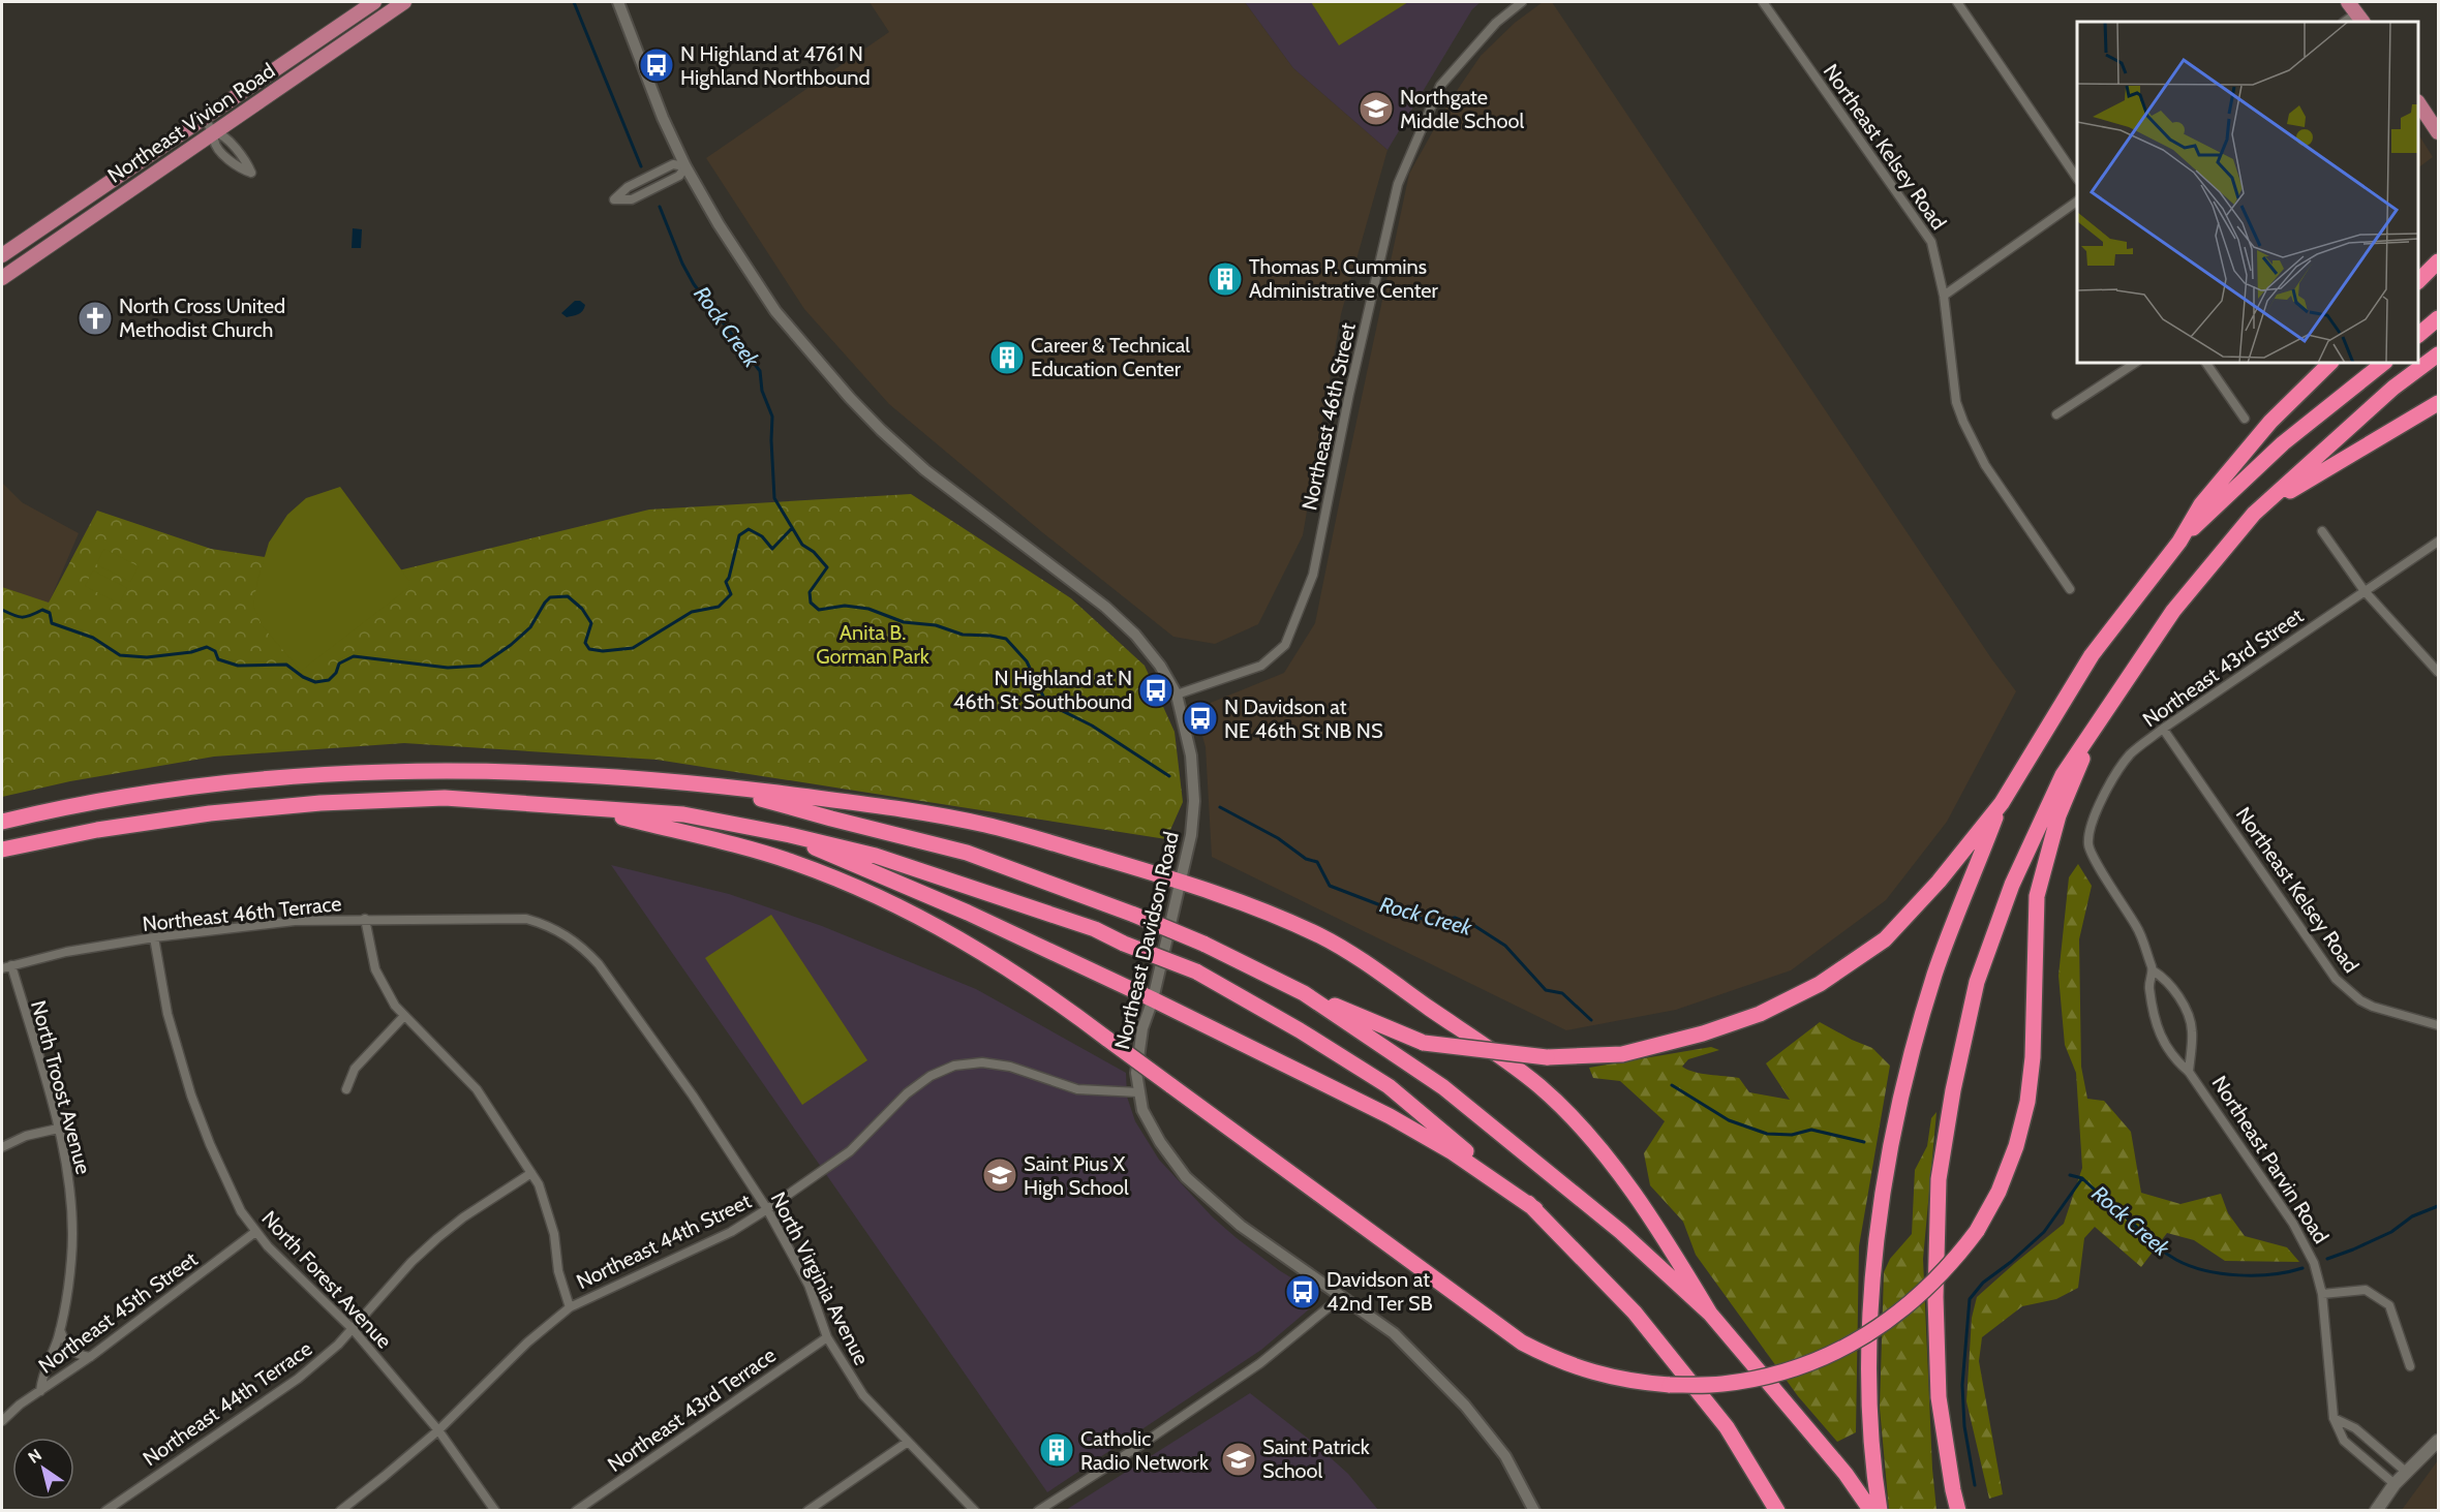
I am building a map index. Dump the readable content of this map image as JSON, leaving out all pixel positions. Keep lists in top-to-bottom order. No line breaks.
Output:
{"streets":{"main road":["Northeast Vivion Road"],"street":["Northeast Kelsey Road","Northeast 46th Street","Northeast 43rd Street","Northeast 46th Terrace","Northeast Davidson Road","North Troost Avenue","Northeast Parvin Road","Northeast 44th Street","North Virginia Avenue","North Forest Avenue","Northeast 45th Street","Northeast 44th Terrace","Northeast 43rd Terrace"]},"crossings":[["Northeast Kelsey Road","Northeast 43rd Street"],["Northeast 46th Street","Northeast Davidson Road"],["Northeast 43rd Street","Northeast Parvin Road"],["Northeast 46th Terrace","North Troost Avenue"],["Northeast 46th Terrace","North Virginia Avenue"],["Northeast 46th Terrace","North Forest Avenue"],["Northeast Davidson Road","Northeast 44th Street"],["North Troost Avenue","Northeast 45th Street"],["Northeast 44th Street","North Virginia Avenue"],["Northeast 44th Street","North Forest Avenue"],["North Virginia Avenue","Northeast 43rd Terrace"],["North Forest Avenue","Northeast 45th Street"],["North Forest Avenue","Northeast 44th Terrace"]],"water":["Rock Creek"],"parks":["Anita B. Gorman Park"],"places":{"bus stop":["N Highland at 4761 N Highland Northbound","N Highland at N 46th St Southbound","N Davidson at NE 46th St NB NS","Davidson at 42nd Ter SB"],"school or university":["Northgate Middle School","Saint Pius X High School","Saint Patrick School"],"building":["Thomas P. Cummins Administrative Center","Career & Technical Education Center","Catholic Radio Network"],"church":["North Cross United Methodist Church"]},"north":"top left"}
